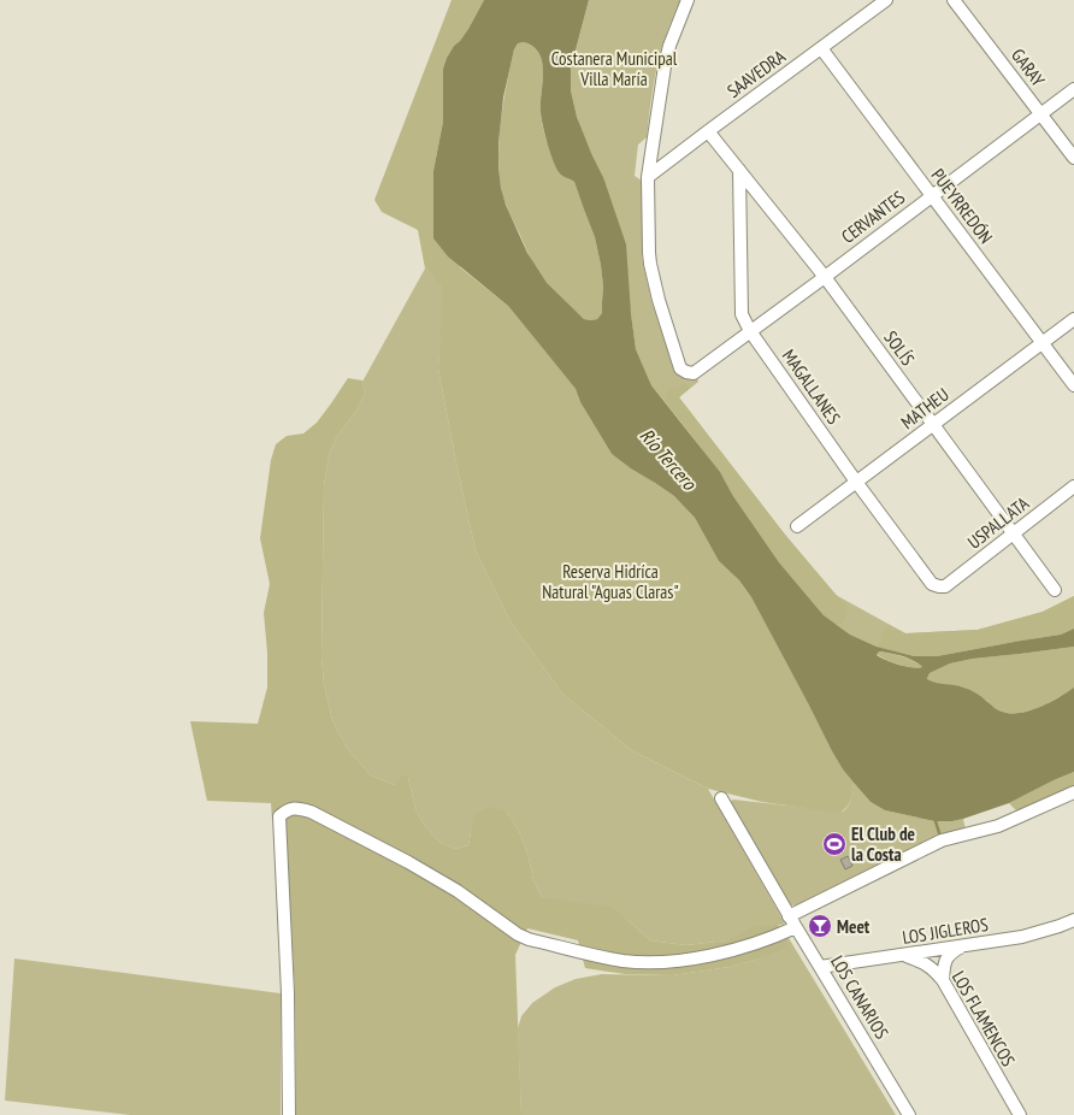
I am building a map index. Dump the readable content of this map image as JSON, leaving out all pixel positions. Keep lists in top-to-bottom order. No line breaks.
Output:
{"streets":{"street":["GARAY","SAAVEDRA","PUEYRREDÓN","CERVANTES","SOLÍS","MAGALLANES","MATHEU","USPALLATA","LOS JIGLEROS","LOS CANARIOS","LOS FLAMENCOS"]},"crossings":[["GARAY","CERVANTES"],["SAAVEDRA","PUEYRREDÓN"],["SAAVEDRA","CERVANTES"],["SAAVEDRA","SOLÍS"],["PUEYRREDÓN","CERVANTES"],["PUEYRREDÓN","MATHEU"],["CERVANTES","SOLÍS"],["CERVANTES","MAGALLANES"],["SOLÍS","MAGALLANES"],["SOLÍS","MATHEU"],["SOLÍS","USPALLATA"],["MAGALLANES","MATHEU"],["MAGALLANES","USPALLATA"],["LOS JIGLEROS","LOS CANARIOS"],["LOS JIGLEROS","LOS FLAMENCOS"]],"water":["Río Tercero"],"parks":["Costanera Municipal Villa María","Reserva Hidríca Natural \"Aguas Claras\""],"places":{"sports":["El Club de la Costa"],"bar":["Meet"]}}
